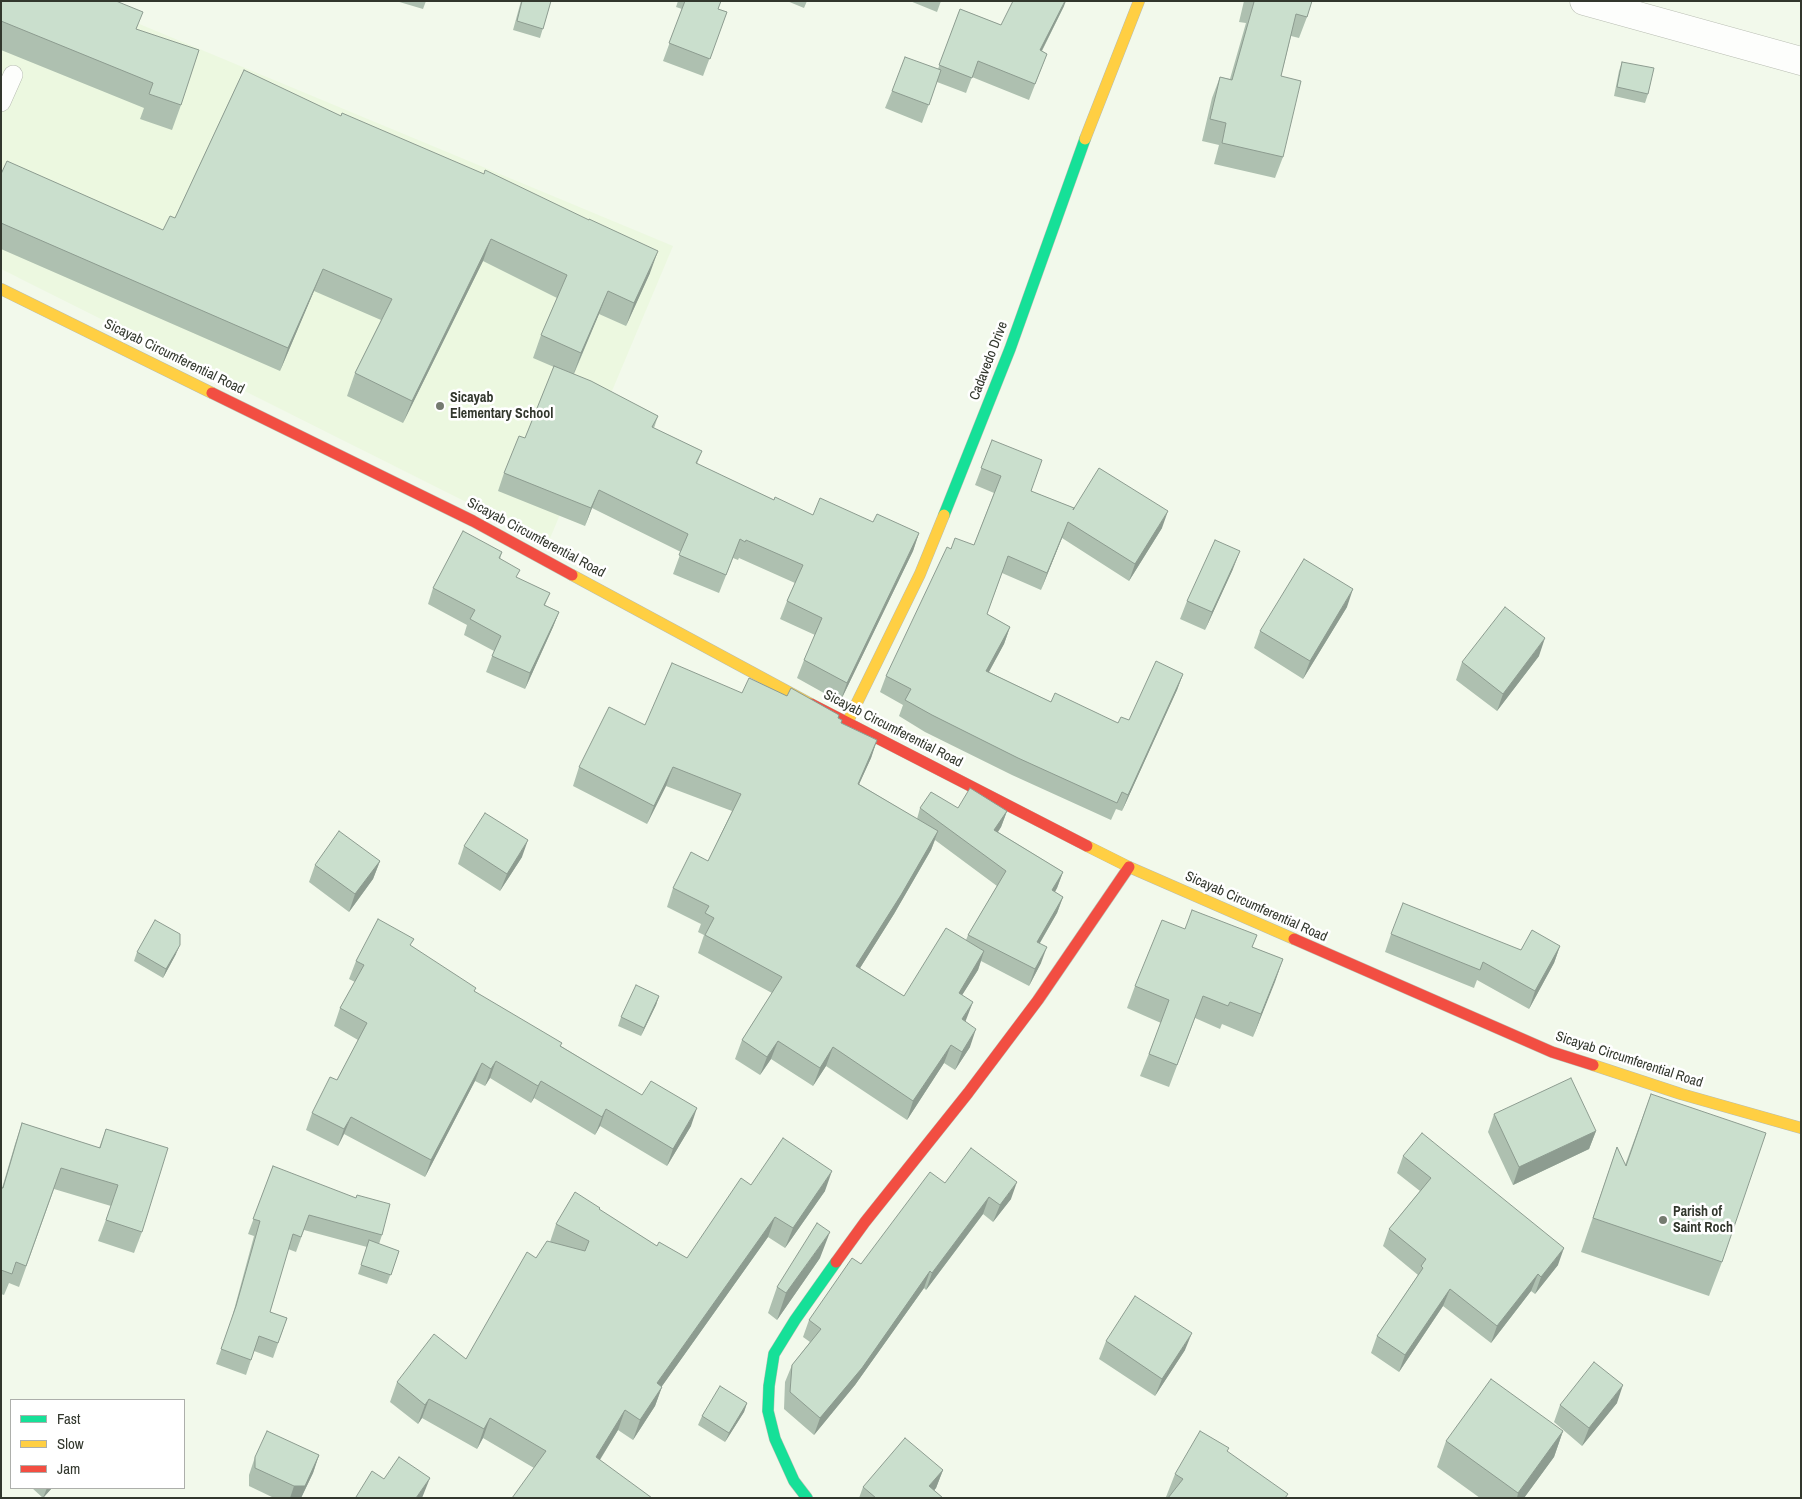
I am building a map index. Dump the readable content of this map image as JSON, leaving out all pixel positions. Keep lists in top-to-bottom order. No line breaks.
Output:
{"streets":{"street":["Sicayab Circumferential Road","Cadavedo Drive"]},"crossings":[["Sicayab Circumferential Road","Cadavedo Drive"]],"places":["Sicayab Elementary School","Parish of Saint Roch"],"legend":["Fast","Slow","Jam"]}
